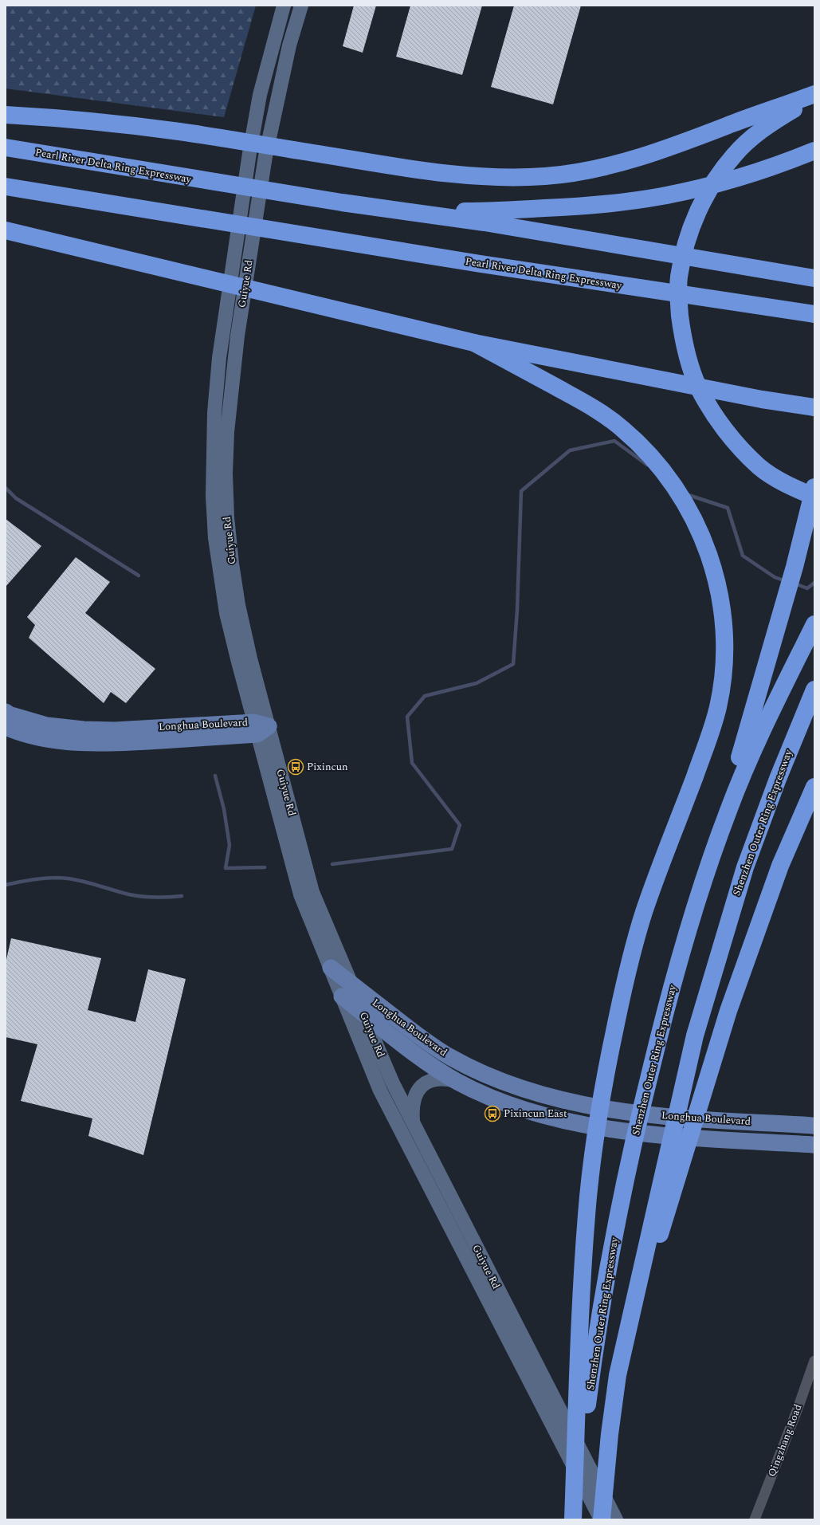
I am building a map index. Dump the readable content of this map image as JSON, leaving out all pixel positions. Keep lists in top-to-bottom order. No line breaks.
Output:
{"streets":{"highway":["Pearl River Delta Ring Expressway","Shenzhen Outer Ring Expressway"],"main road":["Guiyue Rd","Longhua Boulevard"],"street":["Qingzhang Road"]},"crossings":[["Guiyue Rd","Longhua Boulevard"],["Guiyue Rd","Shenzhen Outer Ring Expressway"]],"places":{"bus stop":["Pixincun","Pixincun East"]}}
